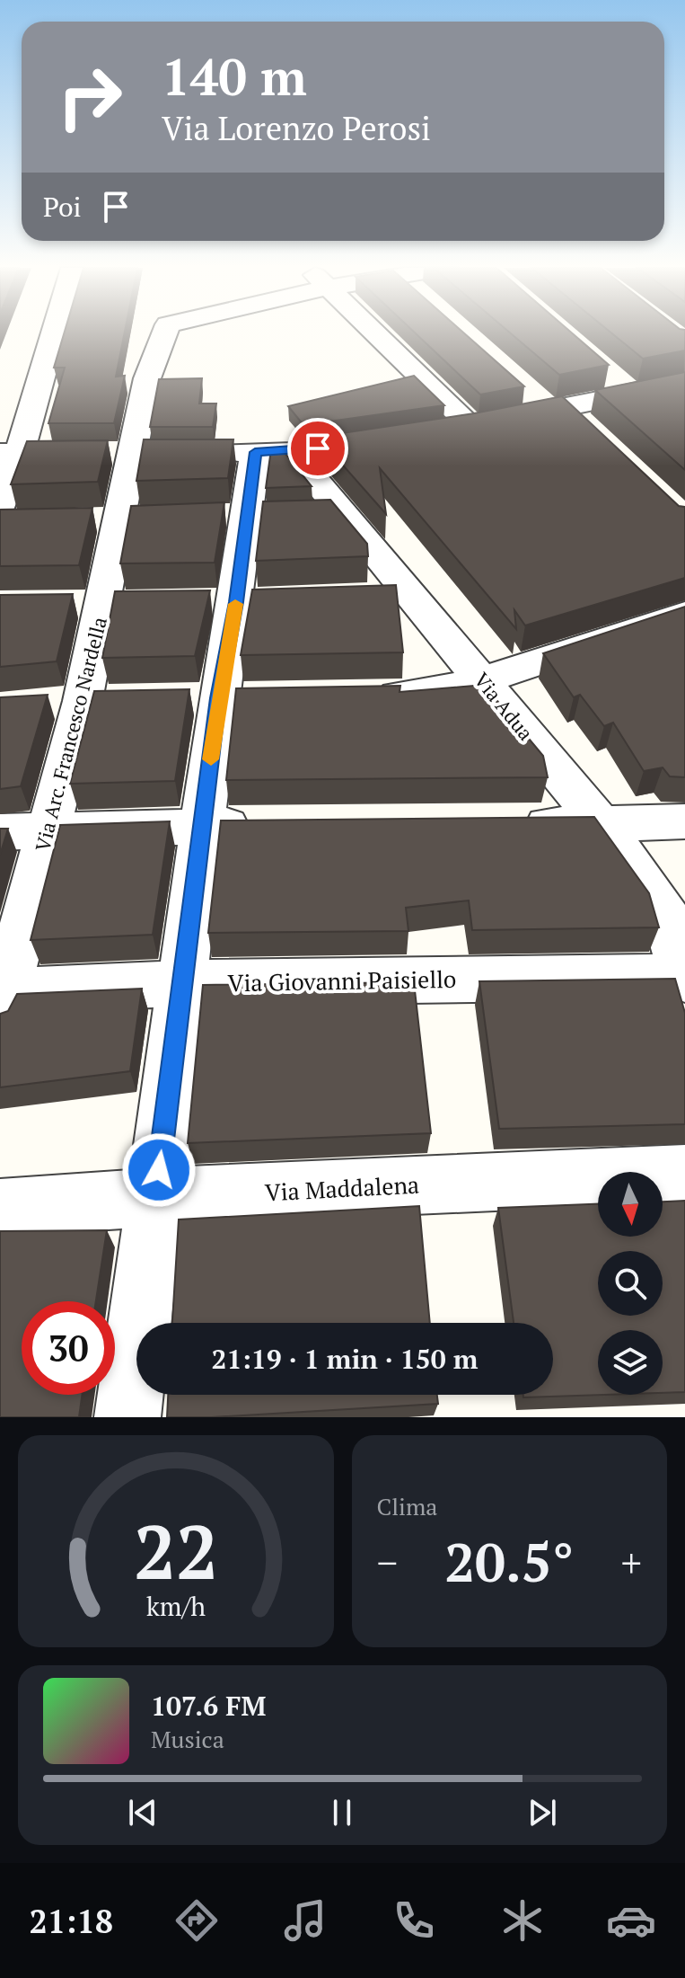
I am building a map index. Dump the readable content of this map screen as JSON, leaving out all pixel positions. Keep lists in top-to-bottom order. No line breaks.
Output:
{"streets":{"street":["Via Adua","Via Arc. Francesco Nardella","Via Giovanni Paisiello","Via Maddalena"]},"crossings":[["Via Adua","Via Giovanni Paisiello"],["Via Arc. Francesco Nardella","Via Giovanni Paisiello"]],"north":"bottom","page":{"turn":["140 m","Via Lorenzo Perosi"],"then":"Poi","limit":"30","trip":"21:19 · 1 min · 150 m","tile":"Clima","heat":["−","20.5°","+"],"song":["107.6 FM","Musica"],"tabs":"21:18","gauge":["22","km/h"]}}
